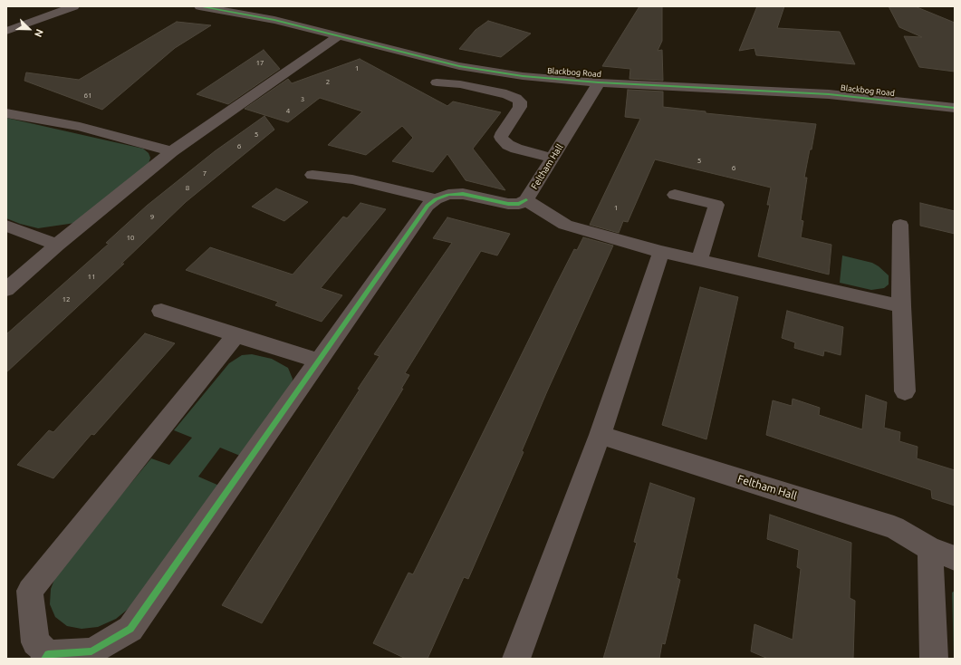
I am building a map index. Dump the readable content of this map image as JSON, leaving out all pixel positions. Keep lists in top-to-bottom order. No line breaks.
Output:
{"streets":{"street":["Blackbog Road","Feltham Hall"]},"crossings":[["Blackbog Road","Feltham Hall"]],"house_numbers":["17","1","2","61","3","4","5","6","5","6","7","8","1","9","10","11","12"],"north":"bottom right"}
